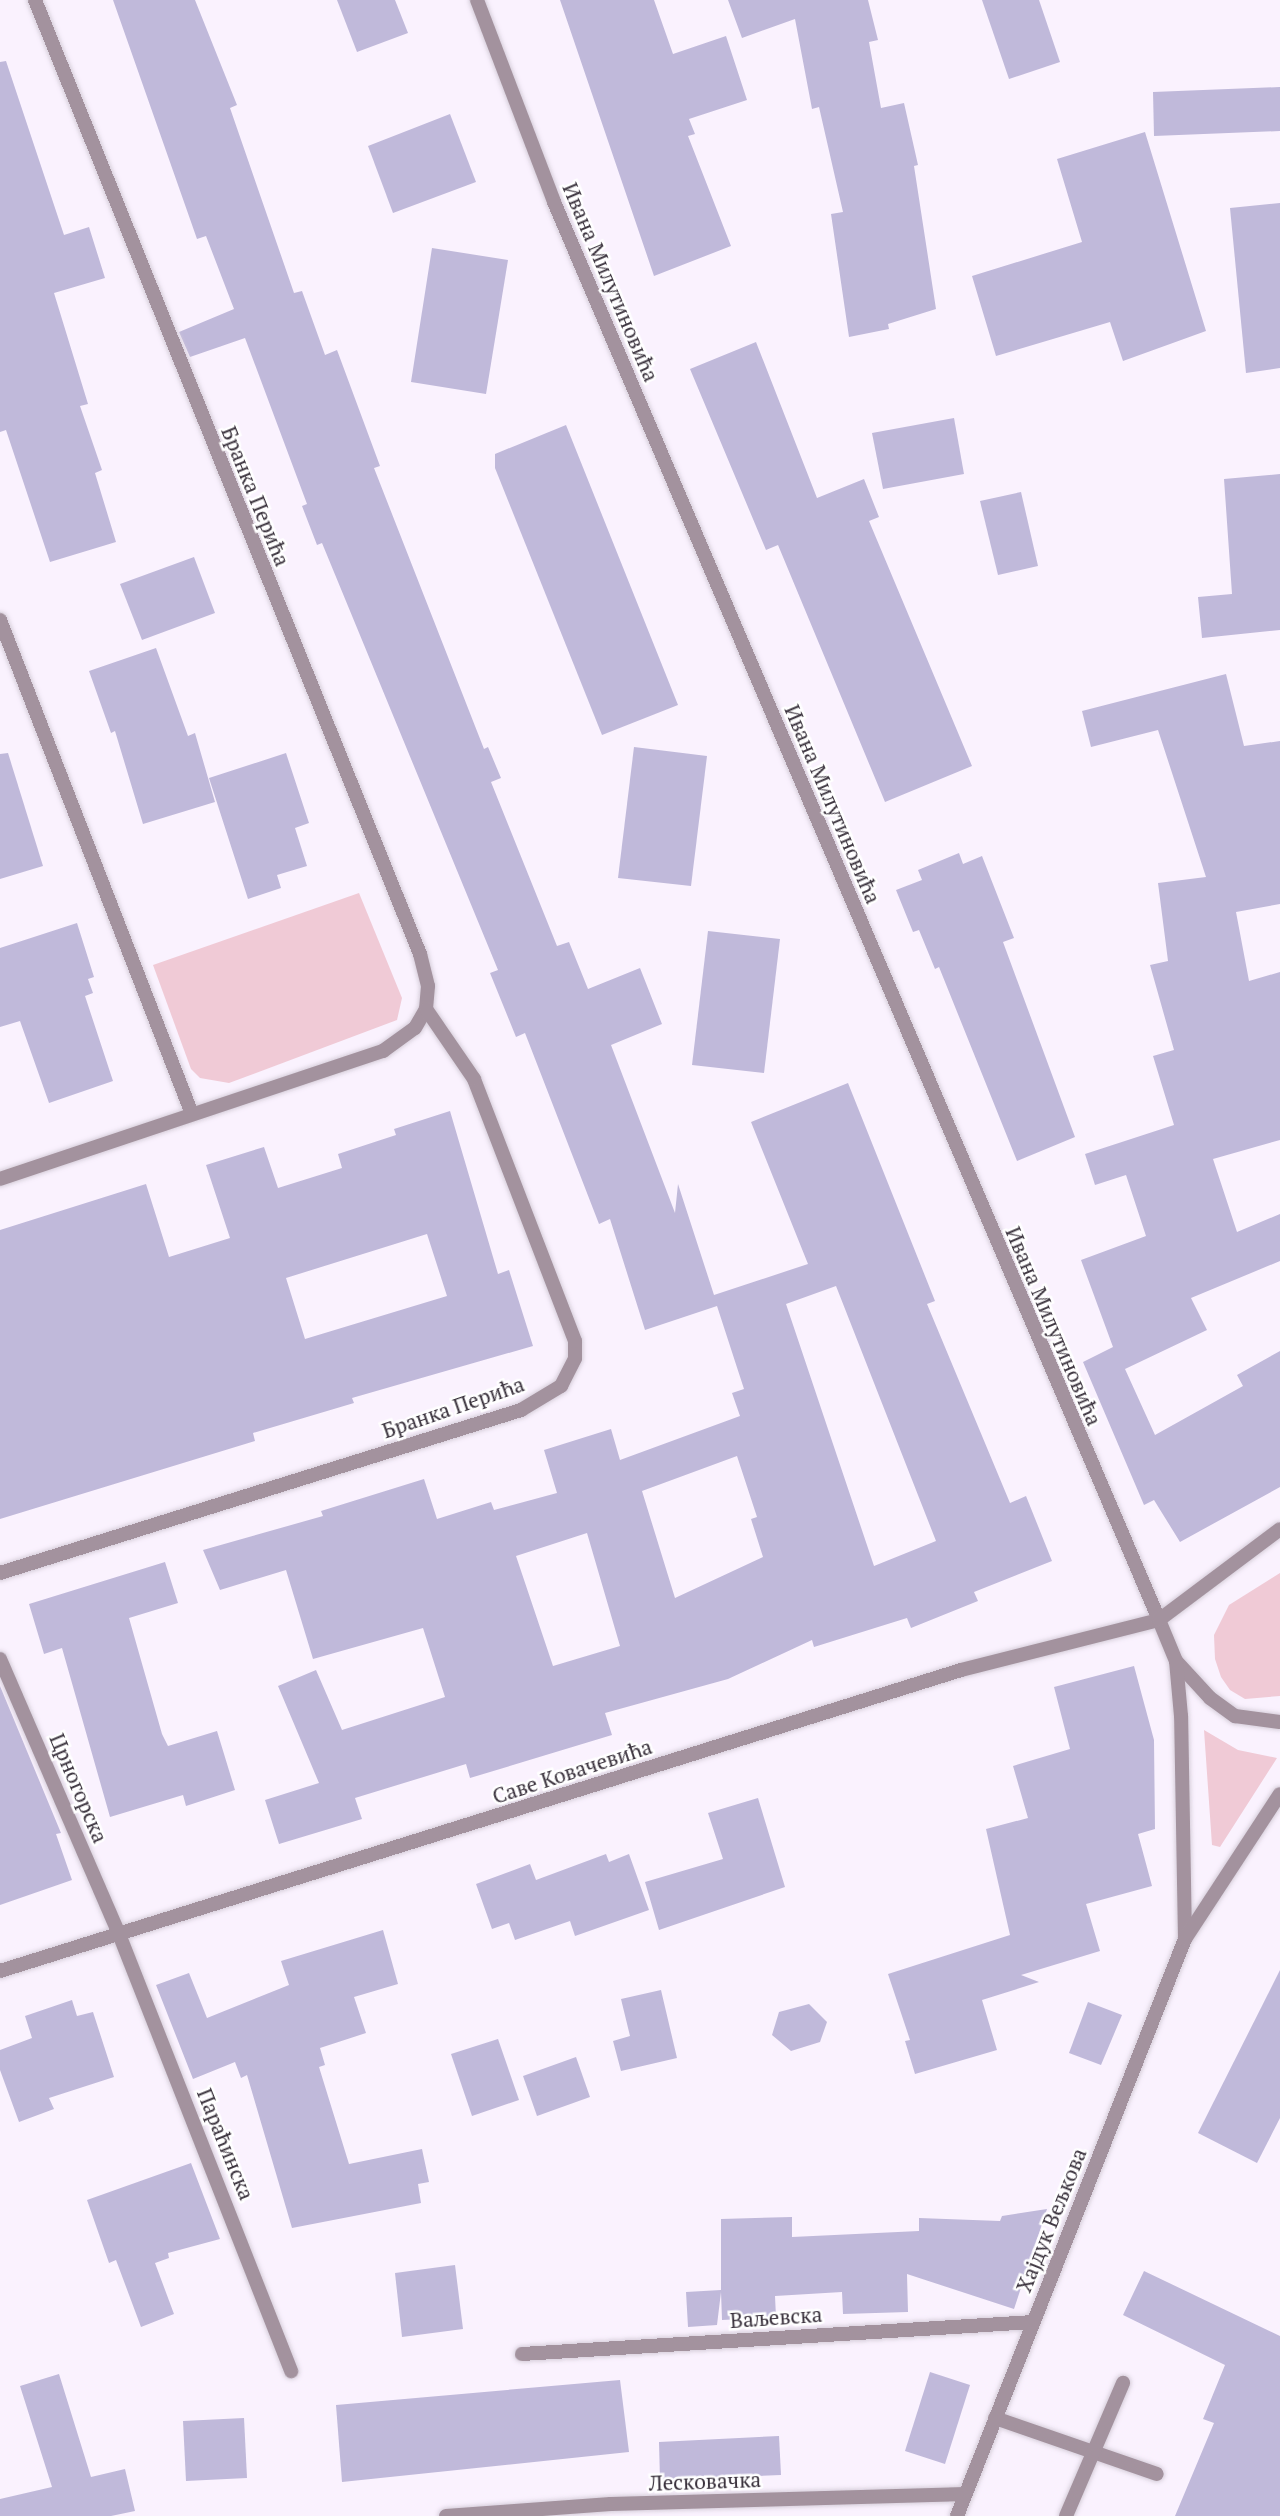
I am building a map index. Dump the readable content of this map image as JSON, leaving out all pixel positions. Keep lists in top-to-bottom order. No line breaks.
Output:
{"streets":{"street":["Ивана Милутиновића","Бранка Перића","Саве Ковачевића","Црногорска","Параћинска","Хајдук Вељкова","Ваљевска","Лесковачка"]},"crossings":[["Ивана Милутиновића","Саве Ковачевића"],["Ивана Милутиновића","Хајдук Вељкова"],["Саве Ковачевића","Црногорска"],["Саве Ковачевића","Параћинска"],["Саве Ковачевића","Хајдук Вељкова"],["Црногорска","Параћинска"],["Хајдук Вељкова","Ваљевска"],["Хајдук Вељкова","Лесковачка"]]}
